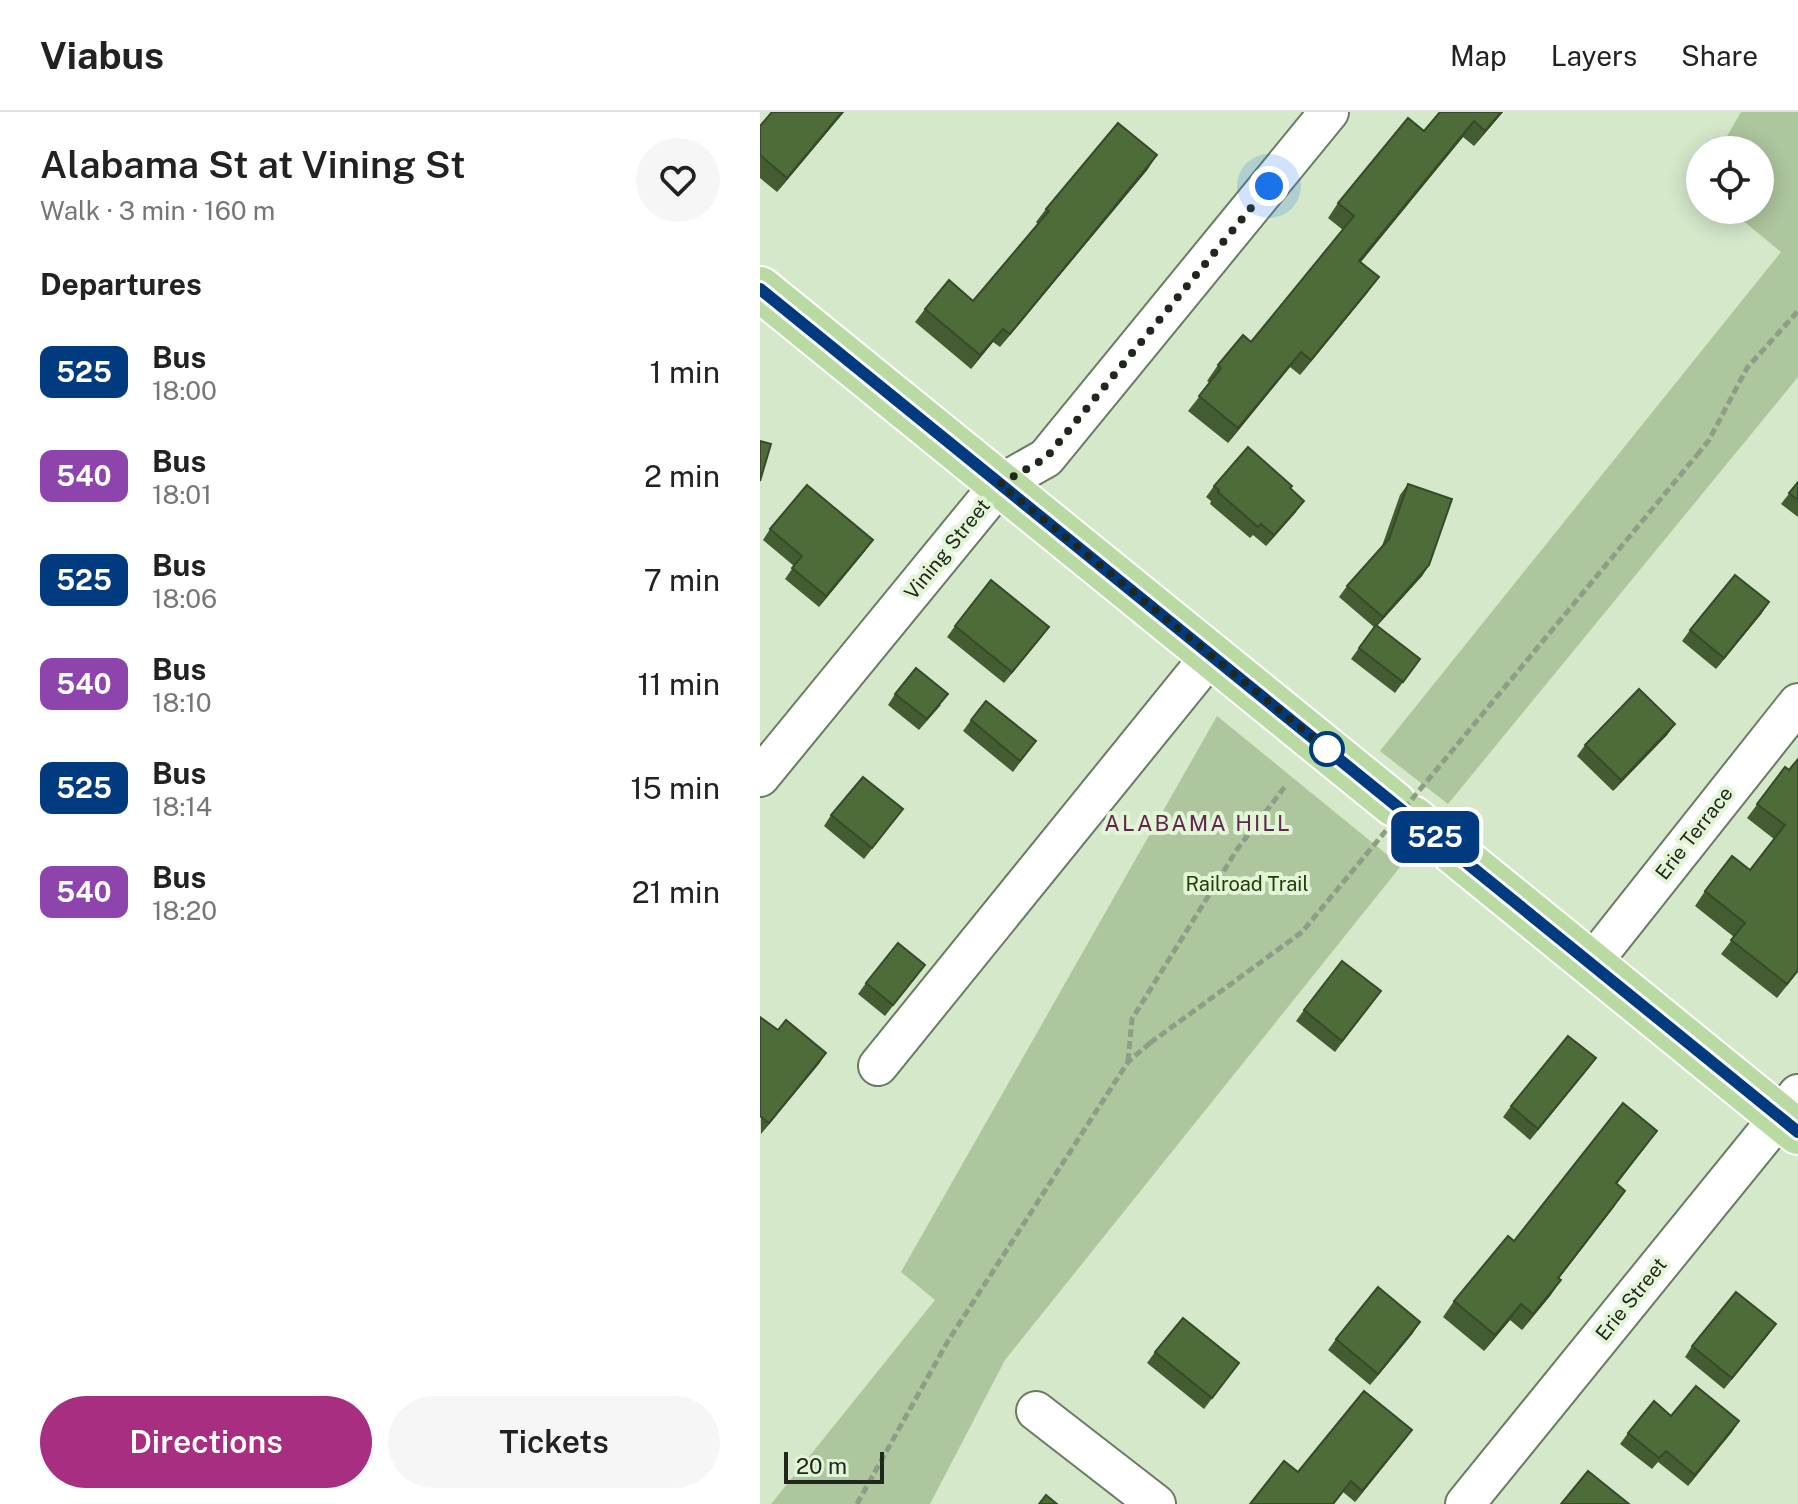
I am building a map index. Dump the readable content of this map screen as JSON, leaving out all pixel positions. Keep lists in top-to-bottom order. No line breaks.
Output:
{"streets":{"street":["Vining Street","Erie Terrace","Erie Street"]},"districts":["ALABAMA HILL"],"parks":["Railroad Trail"],"lines":["bus line 525"],"scale_bar":"20 m","page":{"header":"Viabus","nav":["Map","Layers","Share"],"heading":[["Alabama St at Vining St","Walk · 3 min · 160 m"],"Departures"],"on_map":"525","list":[{"mark":"525","name":"Bus","note":"18:00","value":"1 min"},{"mark":"540","name":"Bus","note":"18:01","value":"2 min"},{"mark":"525","name":"Bus","note":"18:06","value":"7 min"},{"mark":"540","name":"Bus","note":"18:10","value":"11 min"},{"mark":"525","name":"Bus","note":"18:14","value":"15 min"},{"mark":"540","name":"Bus","note":"18:20","value":"21 min"}],"buttons":["Directions","Tickets"],"scale":"20 m"}}
